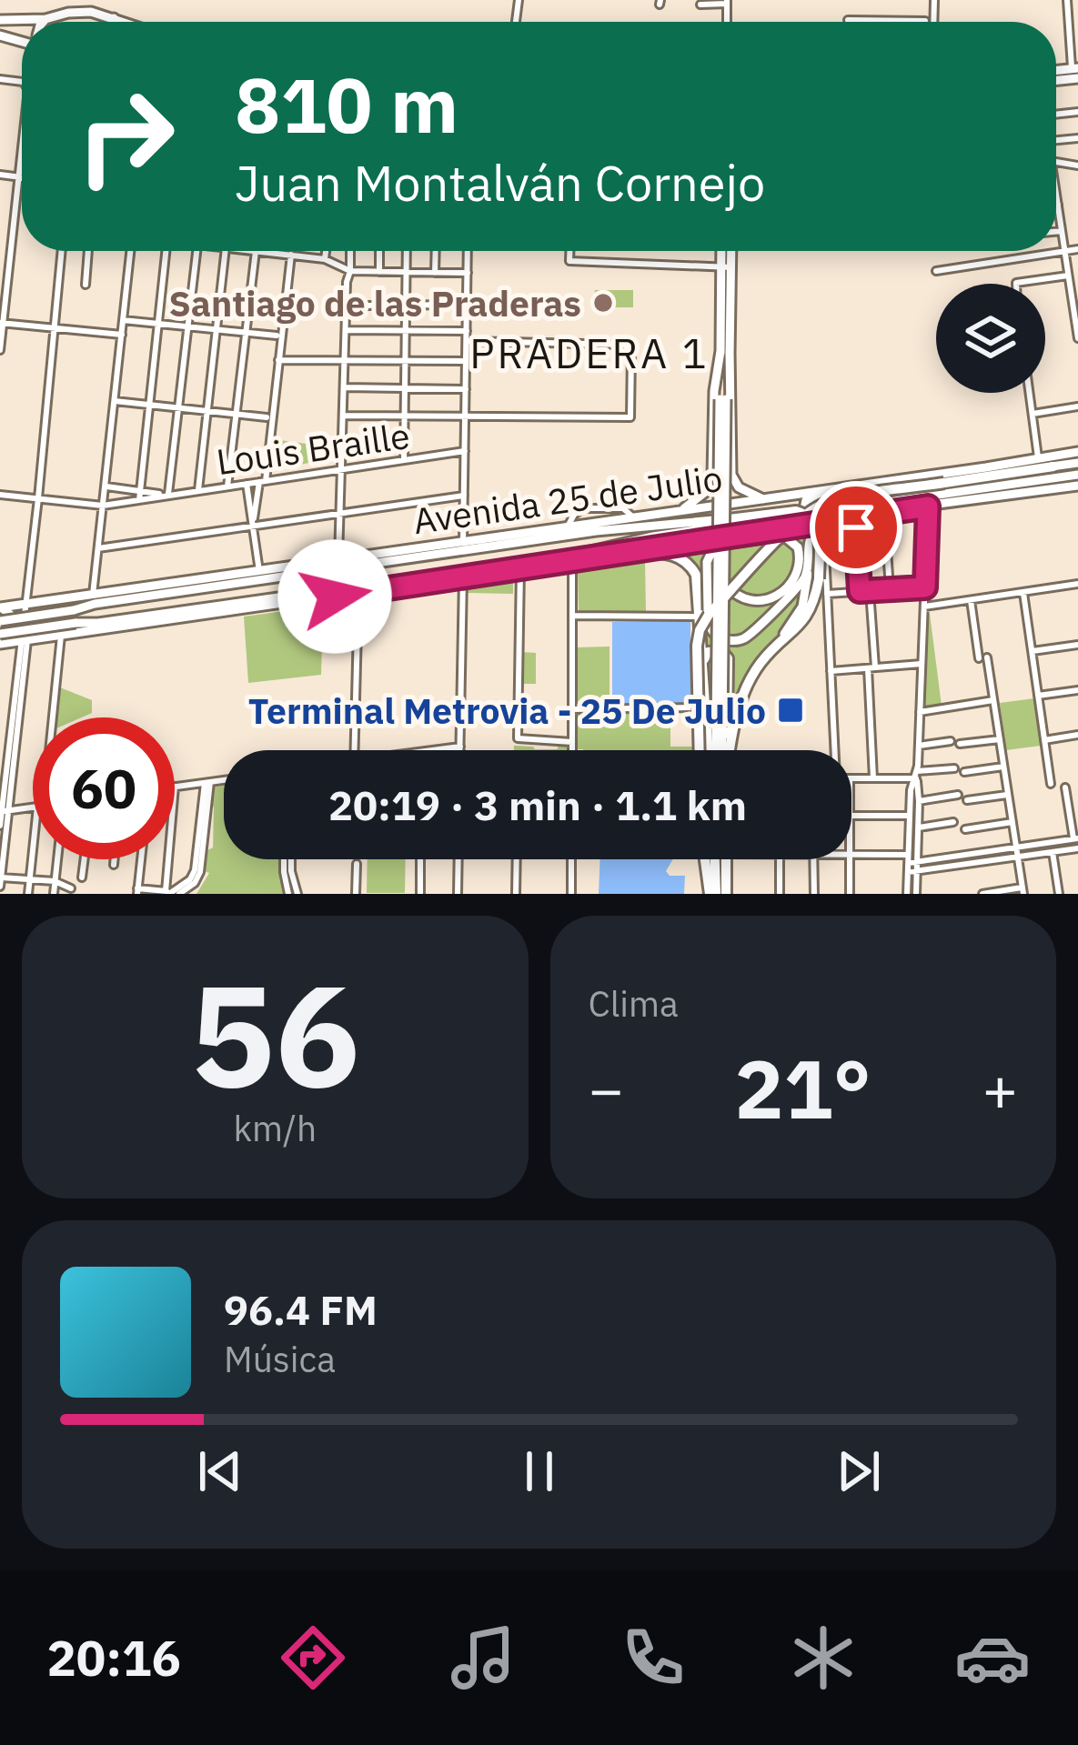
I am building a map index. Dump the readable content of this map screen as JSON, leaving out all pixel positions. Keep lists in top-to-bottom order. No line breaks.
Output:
{"streets":{"main road":["Avenida 25 de Julio"],"street":["Louis Braille"]},"districts":["PRADERA 1"],"places":{"other":["Santiago de las Praderas"],"transit":["Terminal Metrovia - 25 De Julio"]},"page":{"turn":["810 m","Juan Montalván Cornejo"],"limit":"60","trip":"20:19 · 3 min · 1.1 km","tile":[["56","km/h"],"Clima"],"heat":["−","21°","+"],"song":["96.4 FM","Música"],"tabs":"20:16"}}
